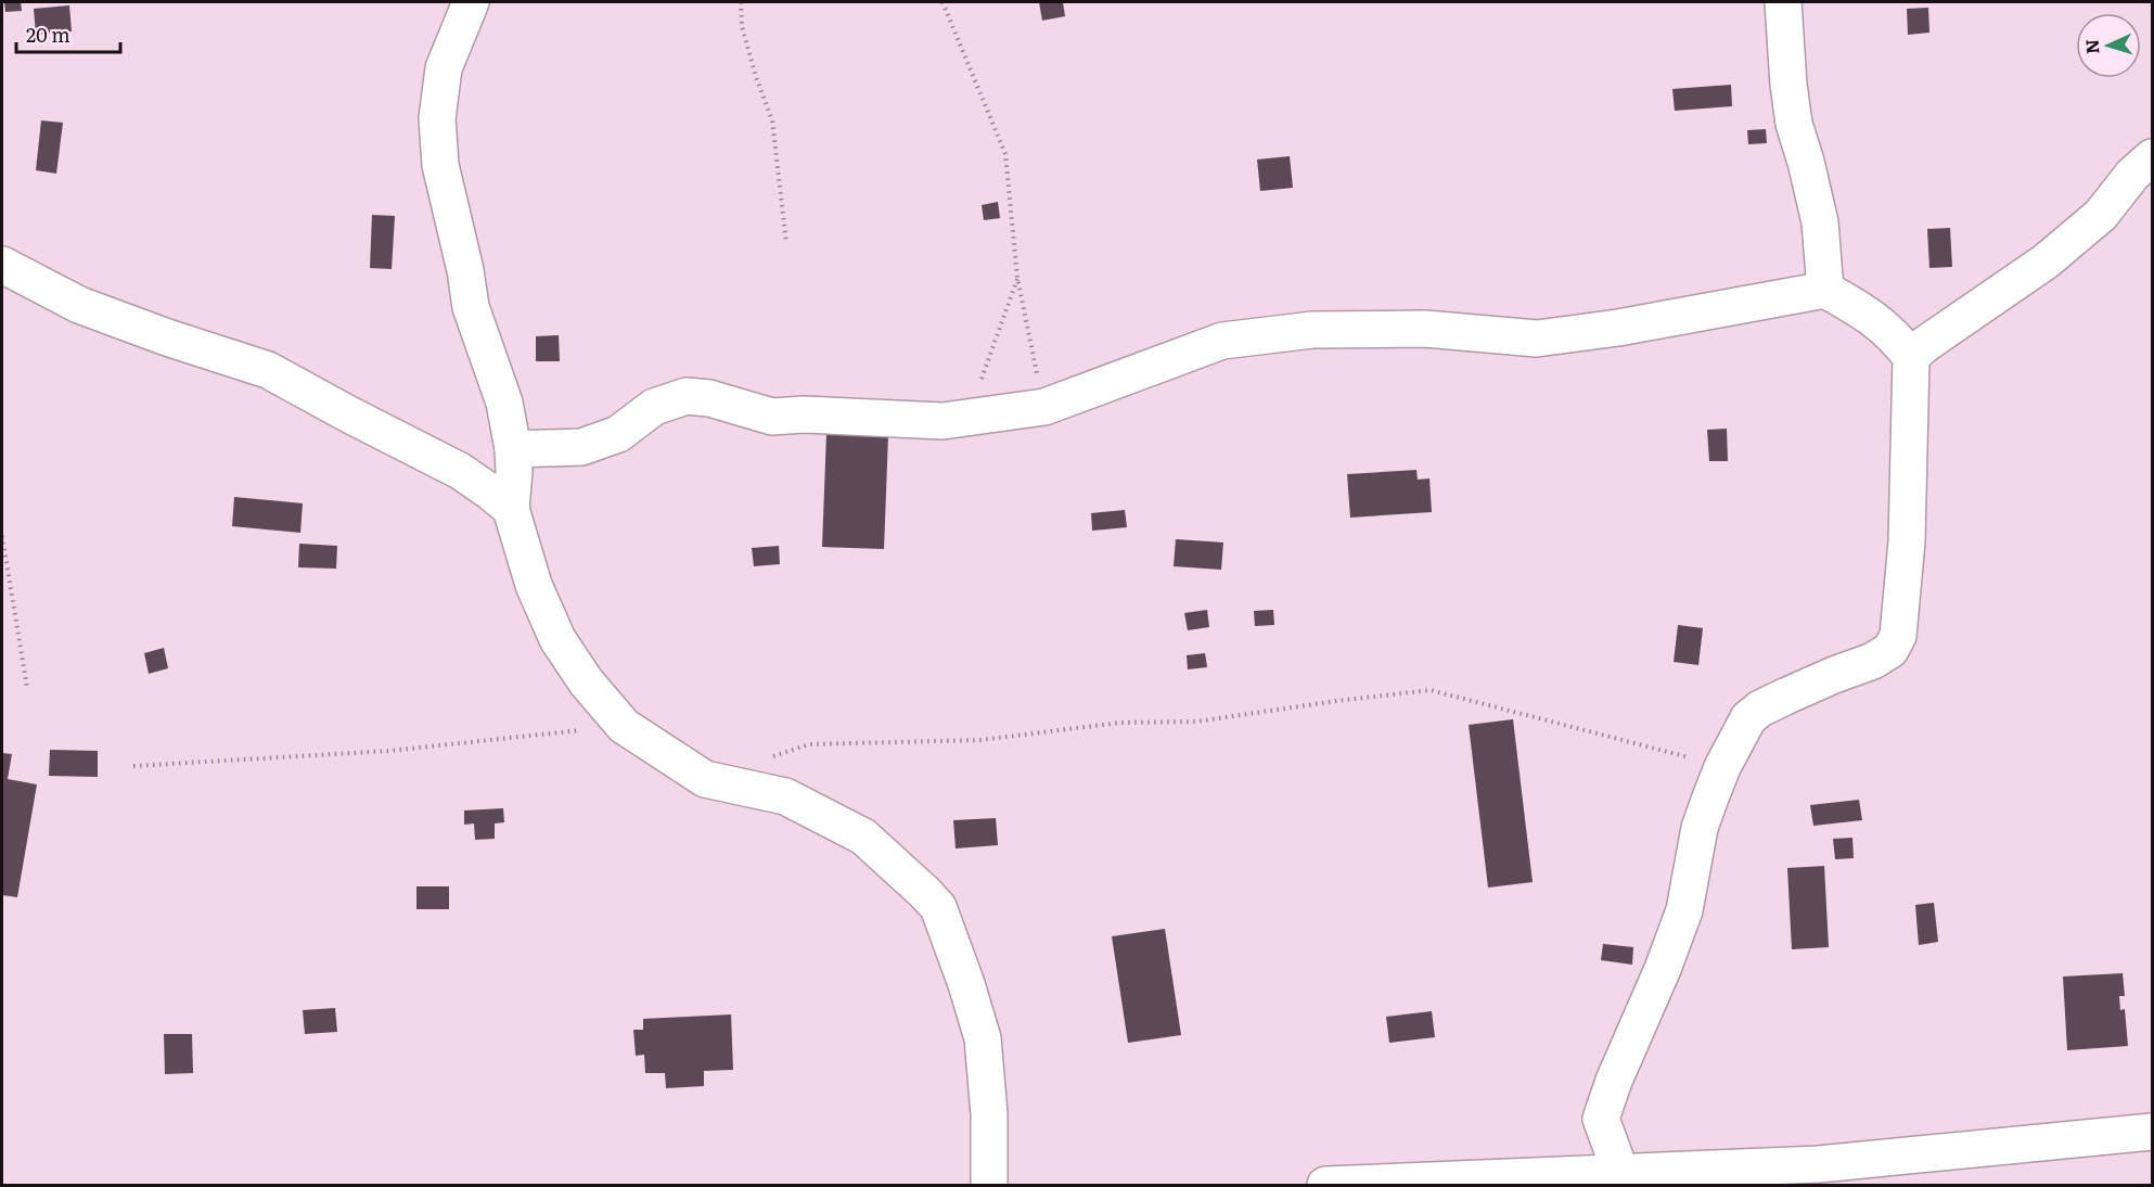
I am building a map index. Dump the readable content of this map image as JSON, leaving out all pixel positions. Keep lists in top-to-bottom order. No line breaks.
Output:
{"scale_bar":"20 m","north":"left"}
